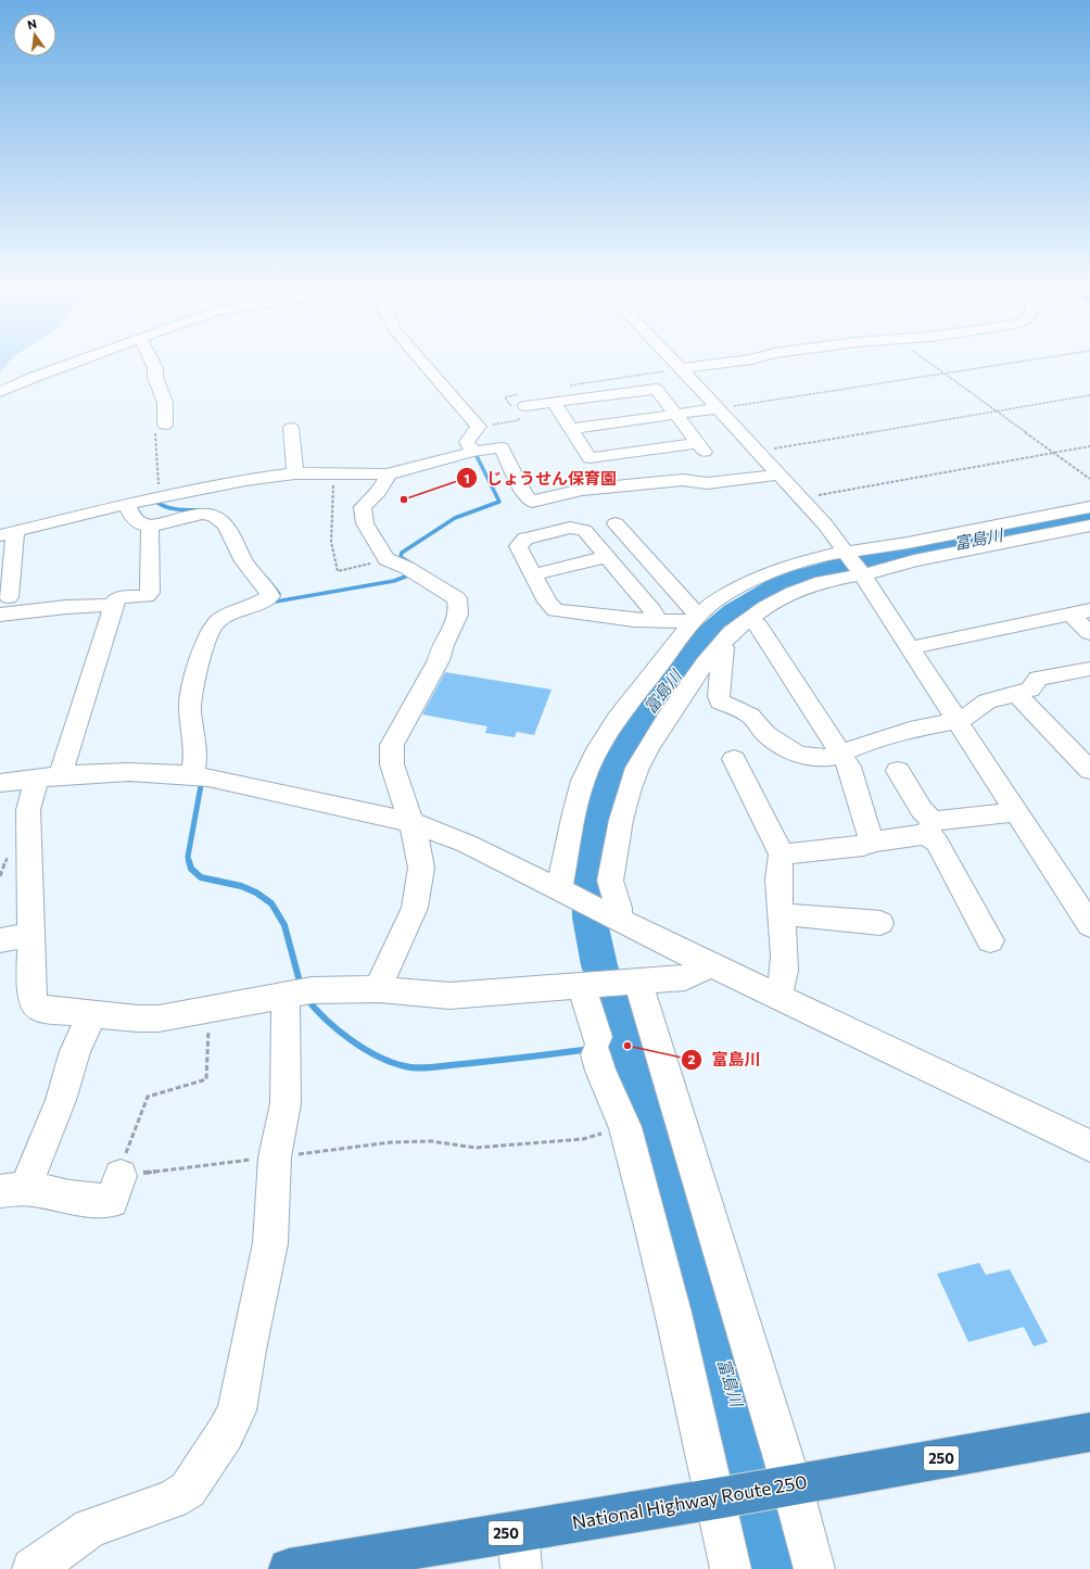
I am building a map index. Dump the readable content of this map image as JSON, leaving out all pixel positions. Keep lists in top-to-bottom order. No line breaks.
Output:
{"streets":{"highway":["250","National Highway Route 250"]},"water":["富島川"],"places":["じょうせん保育園","富島川"],"north":"top"}
